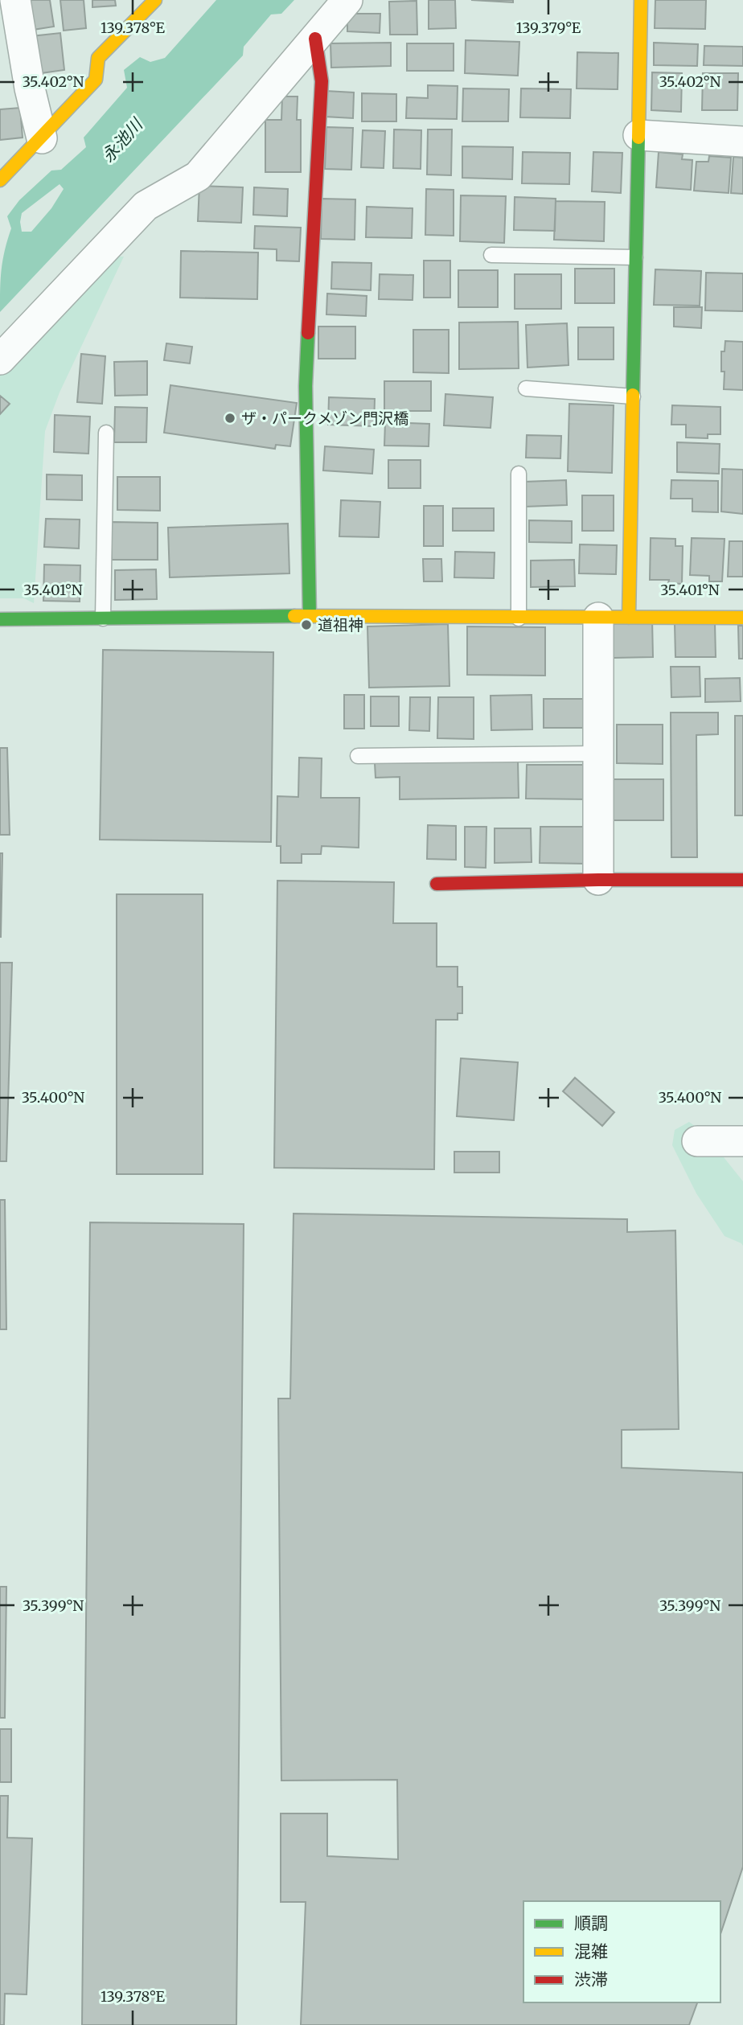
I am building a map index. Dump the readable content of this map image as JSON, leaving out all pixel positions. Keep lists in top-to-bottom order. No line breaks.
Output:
{"water":["永池川"],"places":["ザ・パークメゾン門沢橋","道祖神"],"legend":["順調","混雑","渋滞"],"coordinates":["139.378°E","139.379°E","35.402°N","35.401°N","35.400°N","35.399°N"]}
